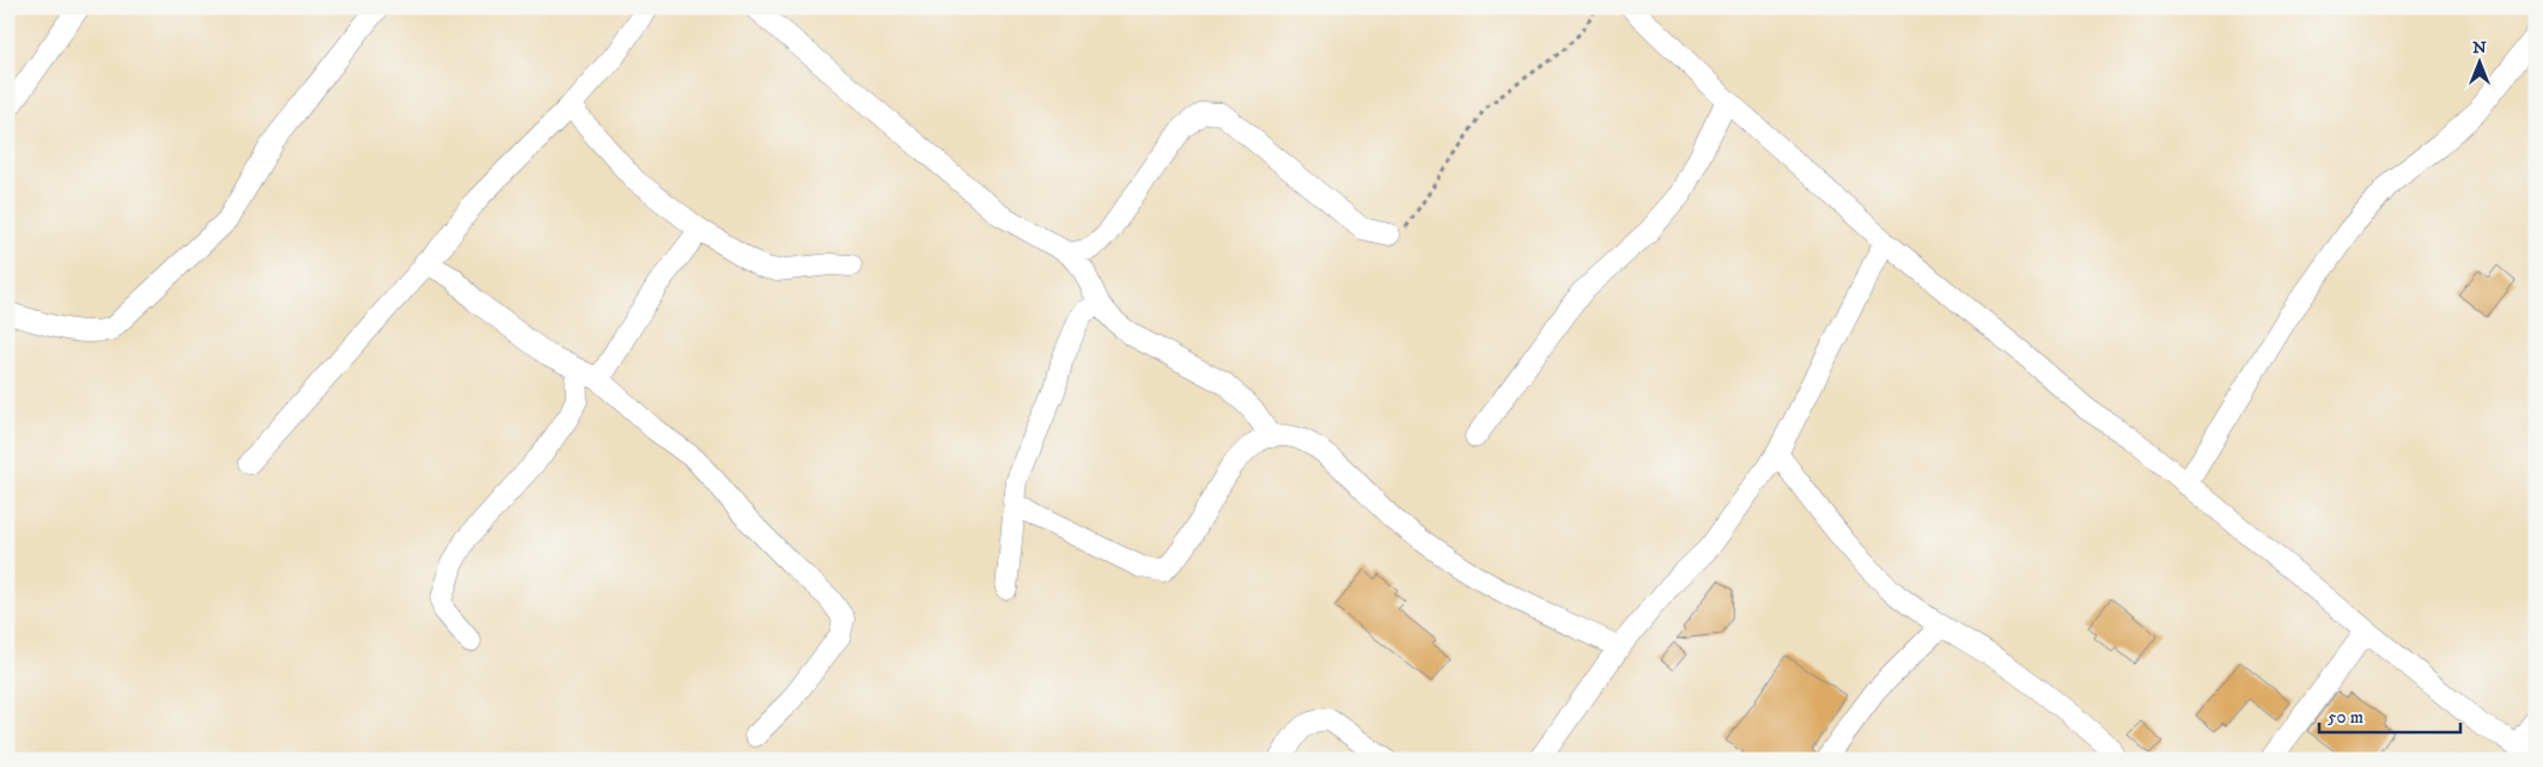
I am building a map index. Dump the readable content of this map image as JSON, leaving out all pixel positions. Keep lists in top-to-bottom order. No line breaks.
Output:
{"scale_bar":"50 m","north":"top"}
